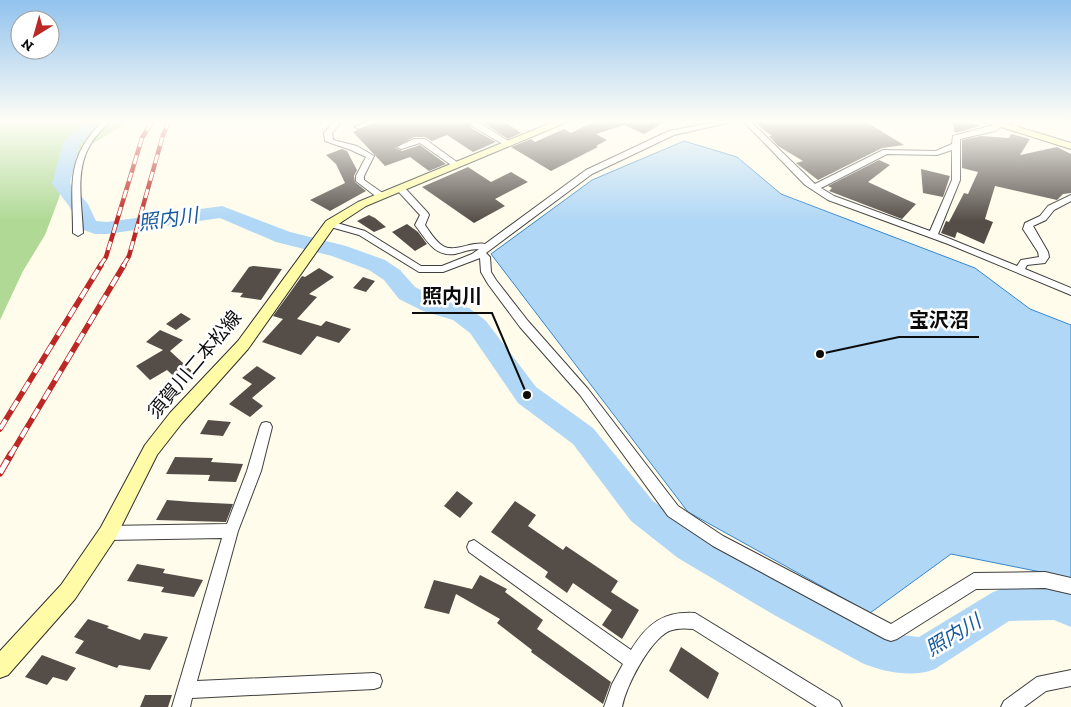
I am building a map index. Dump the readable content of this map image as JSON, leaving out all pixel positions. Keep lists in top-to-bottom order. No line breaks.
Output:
{"streets":{"main road":["須賀川二本松線"]},"water":["照内川"],"places":["宝沢沼","照内川"],"north":"bottom left"}
